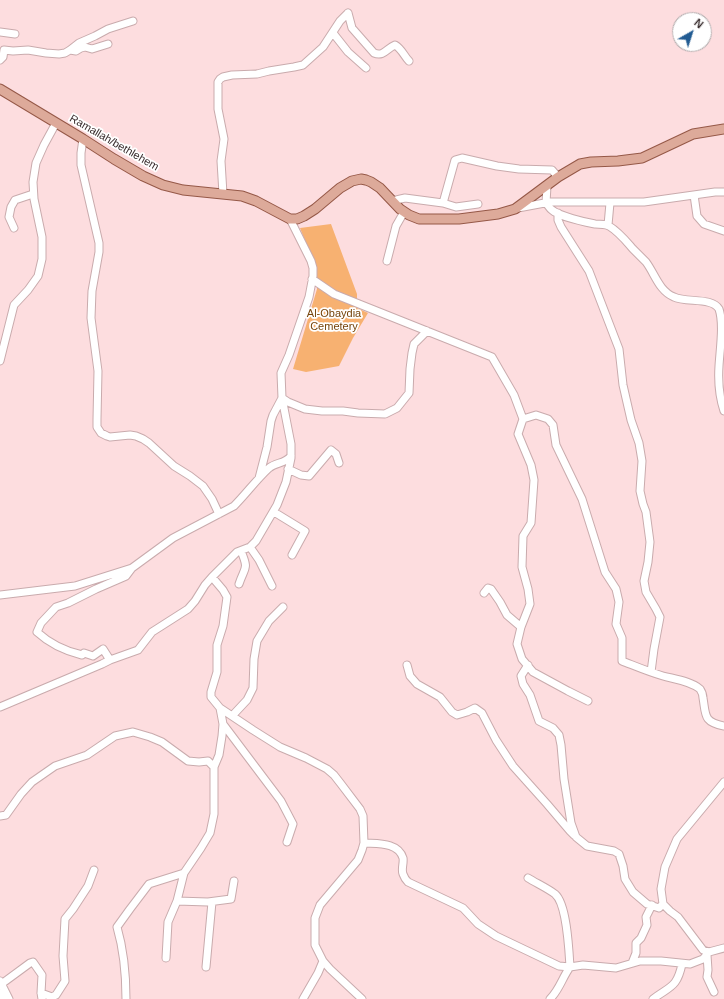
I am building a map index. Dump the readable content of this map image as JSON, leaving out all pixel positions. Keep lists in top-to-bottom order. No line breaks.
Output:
{"streets":{"main road":["Ramallah/bethlehem"]},"parks":["Al-Obaydia Cemetery"],"north":"top right"}
